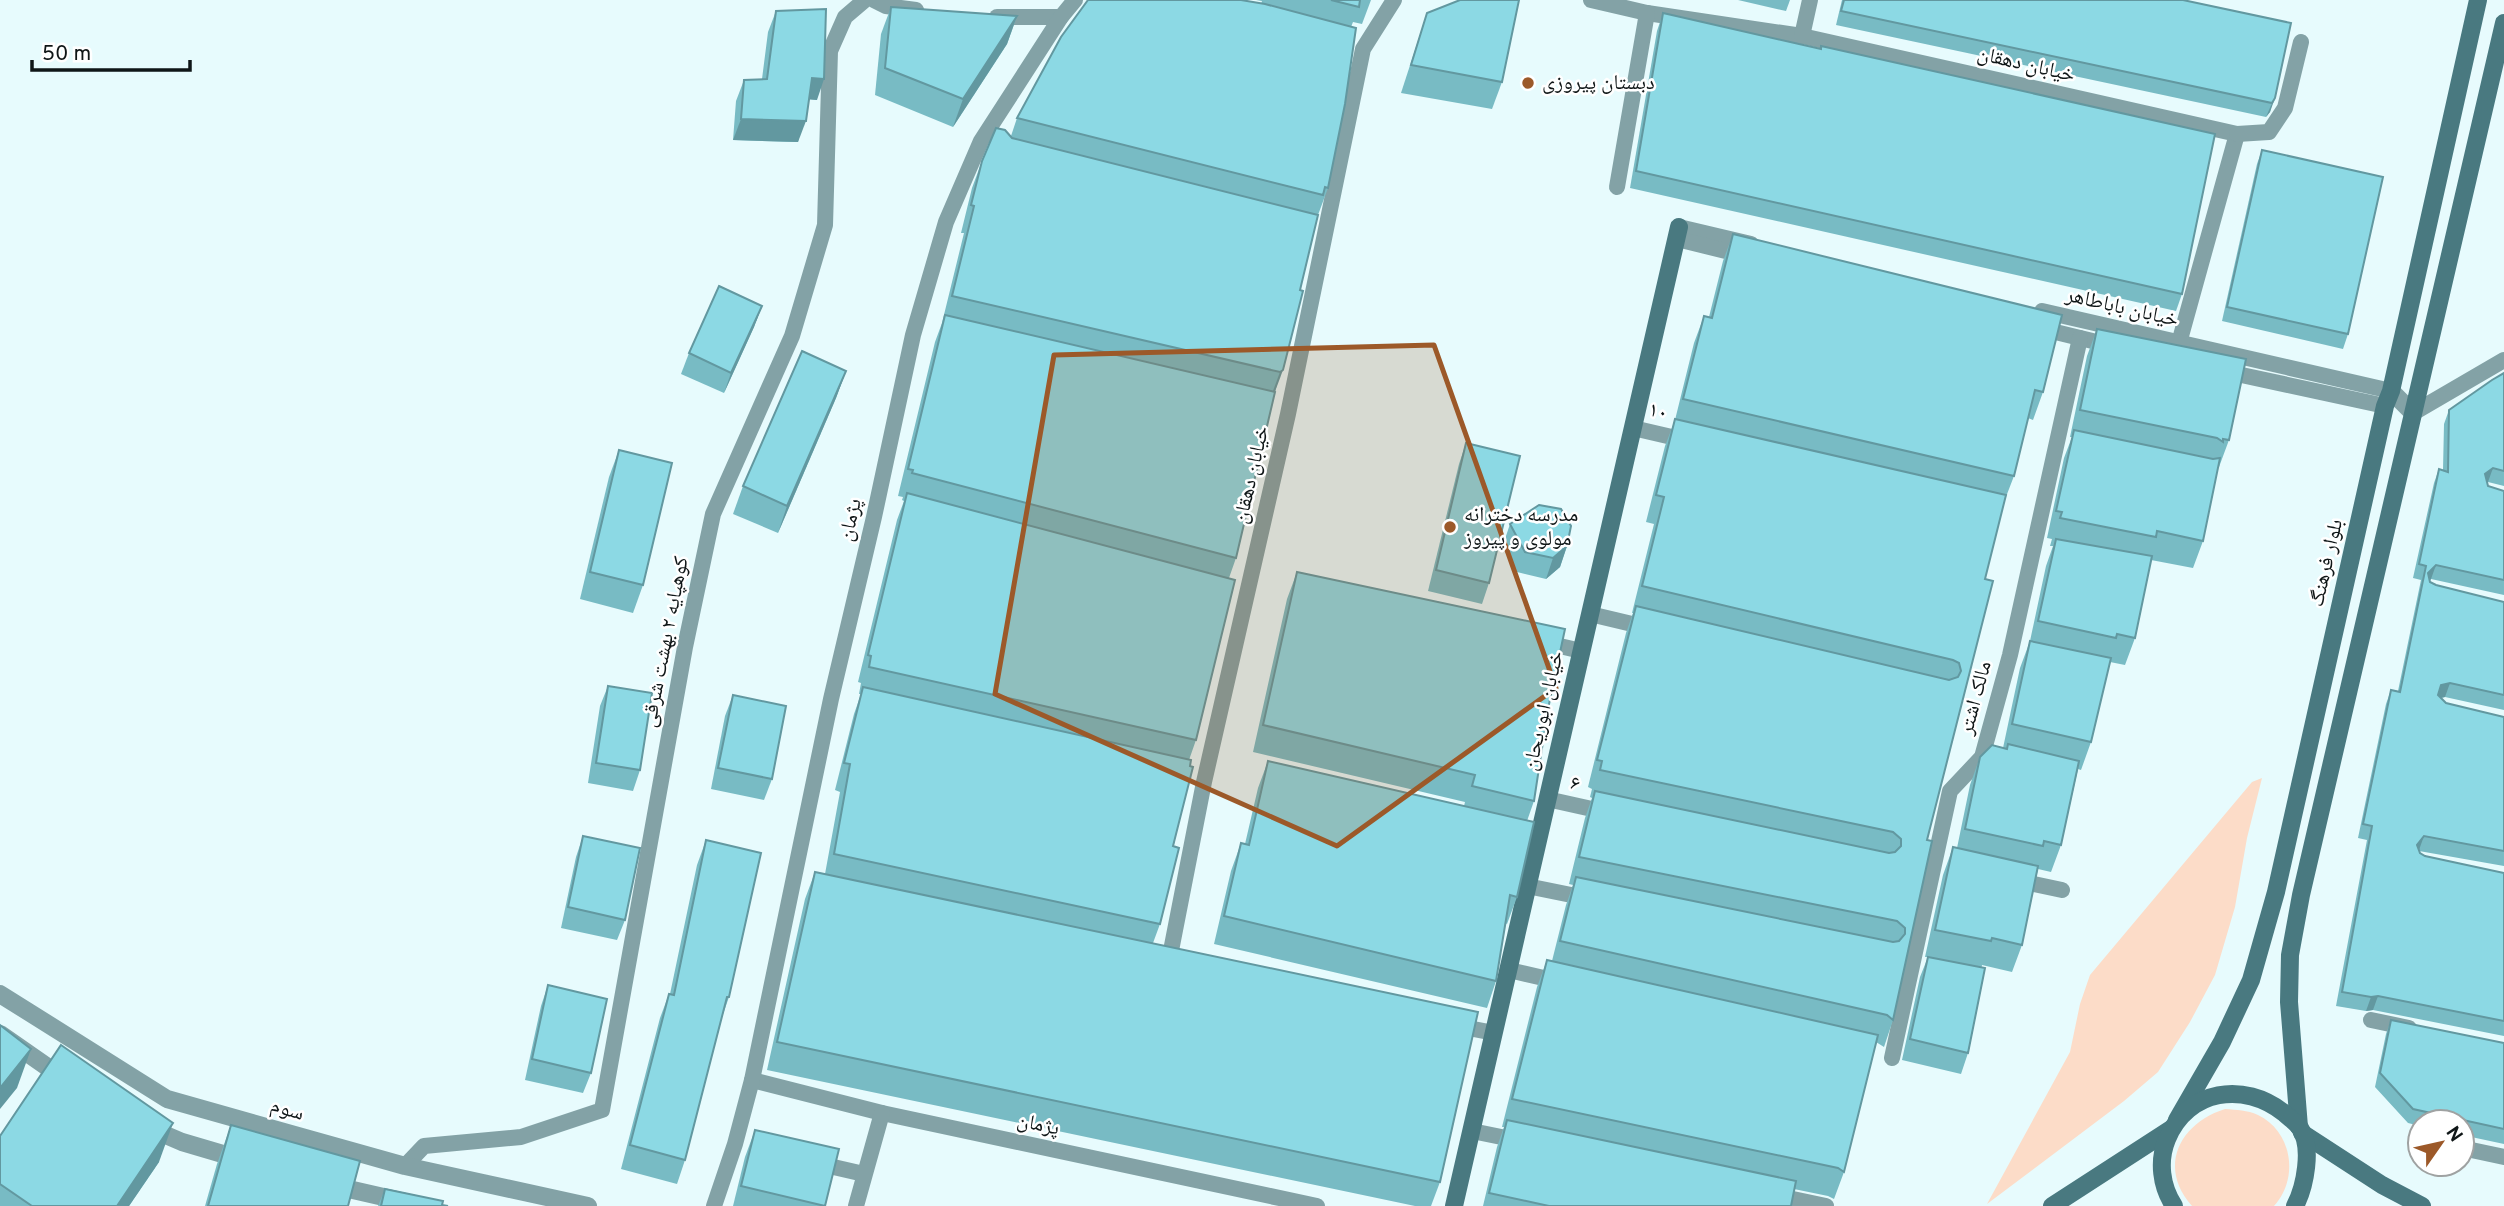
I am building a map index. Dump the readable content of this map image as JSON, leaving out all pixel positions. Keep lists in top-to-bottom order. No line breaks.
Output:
{"streets":{"main road":["بلوار فرهنگ","خیابان ابوریحان"],"street":["خیابان دهقان","خیابان باباطاهر","۱۰","پژمان","کوهپایه ۲ بهشت شرقی","مالک اشتر","۶","سوم"]},"crossings":[["خیابان باباطاهر","بلوار فرهنگ"],["خیابان باباطاهر","مالک اشتر"],["۱۰","خیابان ابوریحان"],["کوهپایه ۲ بهشت شرقی","سوم"],["خیابان ابوریحان","۶"]],"places":["دبستان پیروزی","مدرسه دخترانه مولوی و پیروز"],"scale_bar":"50 m","north":"top right"}
